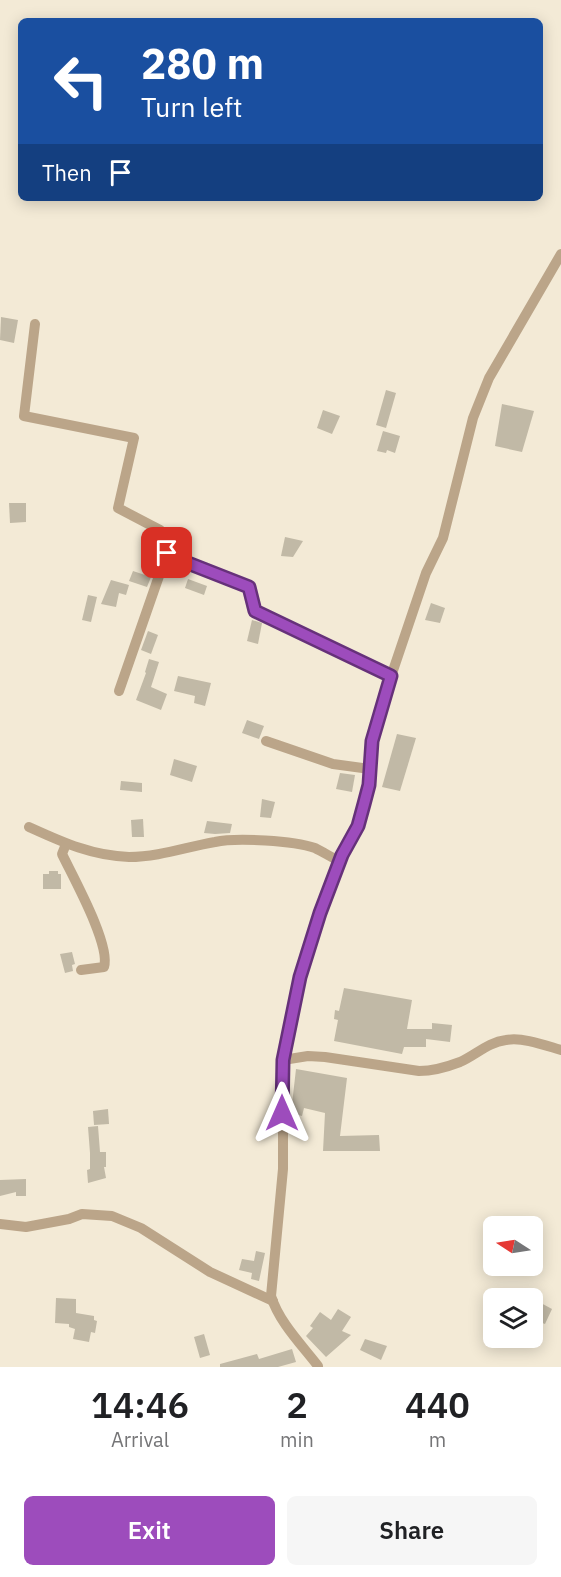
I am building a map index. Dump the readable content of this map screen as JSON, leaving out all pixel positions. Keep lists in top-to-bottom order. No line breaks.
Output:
{"north":"left","page":{"turn":["280 m","Turn left"],"then":"Then","eta":["14:46","Arrival","2","min","440","m"],"buttons":["Exit","Share"]}}
